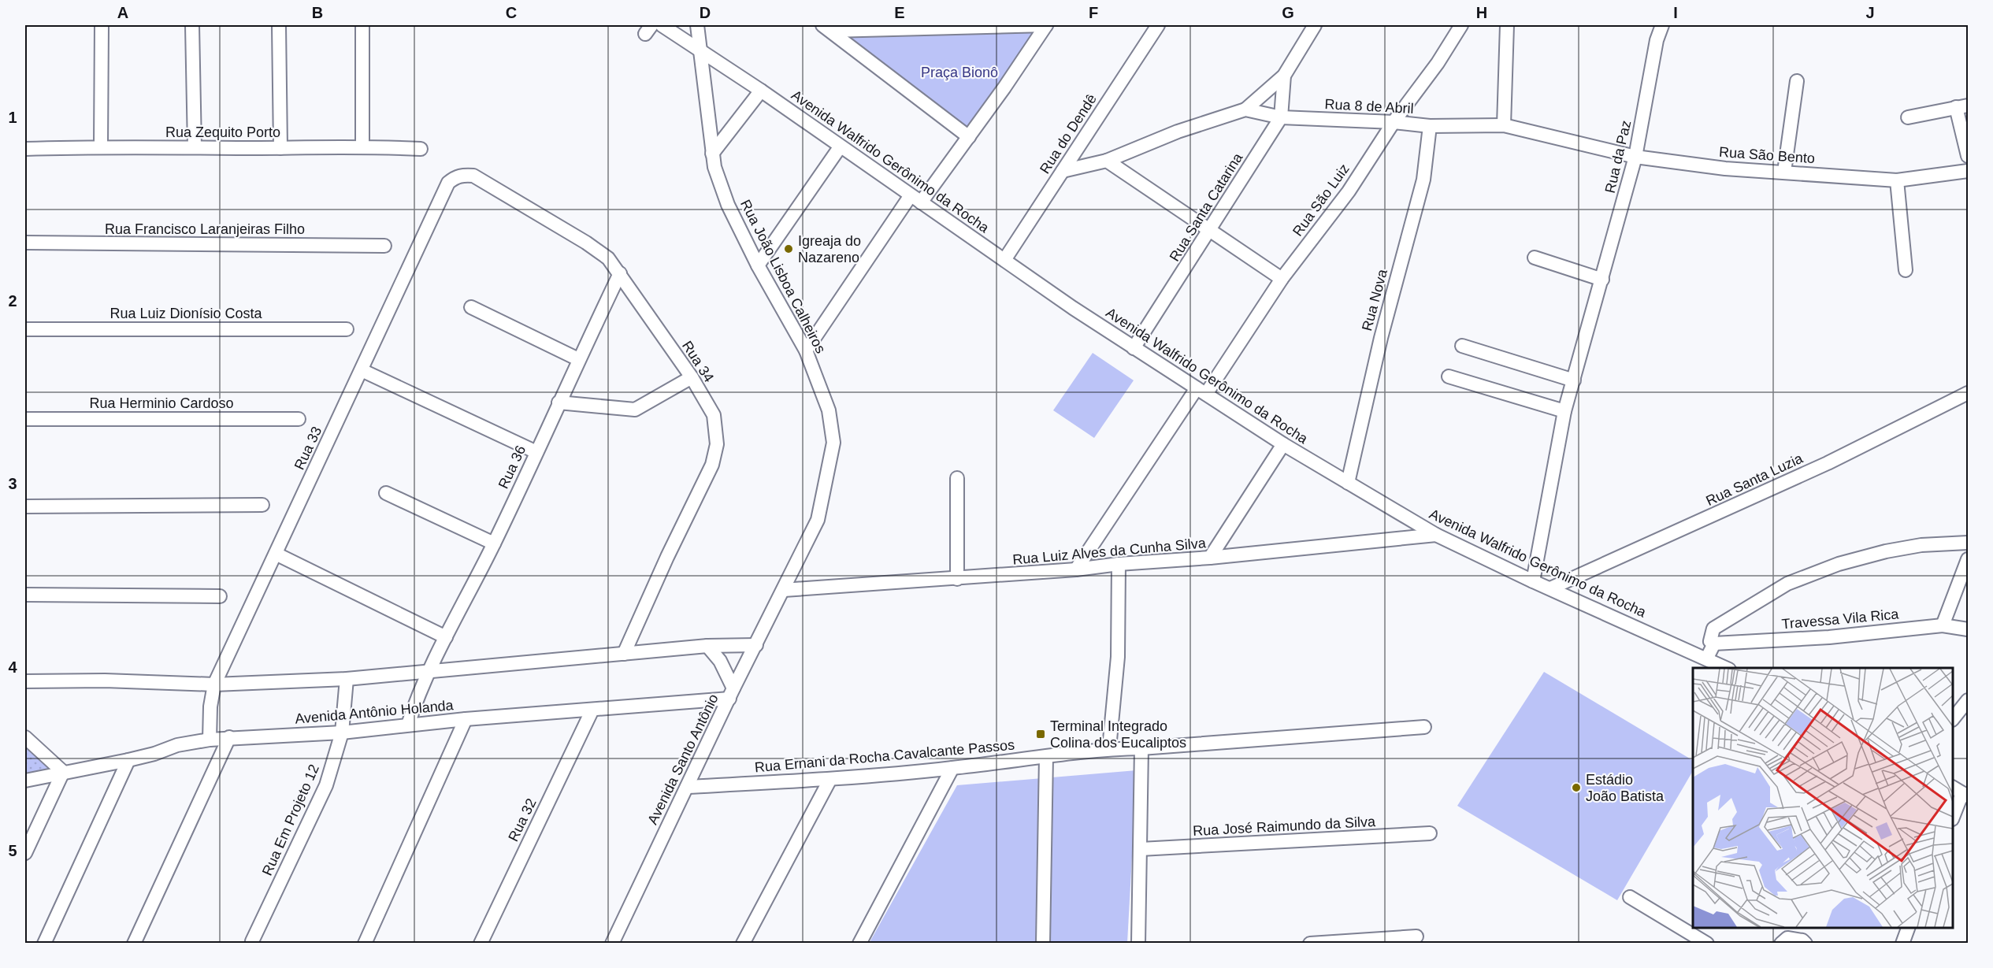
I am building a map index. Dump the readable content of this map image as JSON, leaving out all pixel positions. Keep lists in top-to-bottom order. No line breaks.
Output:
{"streets":{"street":["Rua 8 de Abril","Rua Zequito Porto","Rua do Dendê","Rua São Bento","Rua da Paz","Avenida Walfrido Gerônimo da Rocha","Rua São Luiz","Rua Santa Catarina","Rua Francisco Laranjeiras Filho","Rua João Lisboa Calheiros","Rua Nova","Rua Luiz Dionísio Costa","Rua 34","Rua Herminio Cardoso","Rua 33","Rua 36","Rua Santa Luzia","Rua Luiz Alves da Cunha Silva","Travessa Vila Rica","Avenida Antônio Holanda","Rua Ernani da Rocha Cavalcante Passos","Avenida Santo Antônio","Rua Em Projeto 12","Rua 32","Rua José Raimundo da Silva"]},"crossings":[["Rua 8 de Abril","Rua do Dendê"],["Rua 8 de Abril","Rua São Bento"],["Rua 8 de Abril","Rua da Paz"],["Rua 8 de Abril","Rua São Luiz"],["Rua 8 de Abril","Rua Santa Catarina"],["Rua 8 de Abril","Rua Nova"],["Rua do Dendê","Avenida Walfrido Gerônimo da Rocha"],["Rua São Bento","Rua da Paz"],["Rua da Paz","Avenida Walfrido Gerônimo da Rocha"],["Avenida Walfrido Gerônimo da Rocha","Rua São Luiz"],["Avenida Walfrido Gerônimo da Rocha","Rua Santa Catarina"],["Avenida Walfrido Gerônimo da Rocha","Rua João Lisboa Calheiros"],["Avenida Walfrido Gerônimo da Rocha","Rua Nova"],["Avenida Walfrido Gerônimo da Rocha","Rua Santa Luzia"],["Avenida Walfrido Gerônimo da Rocha","Rua Luiz Alves da Cunha Silva"],["Rua São Luiz","Rua Luiz Alves da Cunha Silva"],["Rua João Lisboa Calheiros","Rua Luiz Alves da Cunha Silva"],["Rua João Lisboa Calheiros","Avenida Santo Antônio"],["Rua 34","Rua 33"],["Rua 34","Rua 36"],["Rua 33","Avenida Antônio Holanda"],["Rua 36","Avenida Antônio Holanda"],["Rua Luiz Alves da Cunha Silva","Avenida Santo Antônio"],["Avenida Antônio Holanda","Avenida Santo Antônio"],["Avenida Antônio Holanda","Rua Em Projeto 12"],["Avenida Antônio Holanda","Rua 32"],["Rua Ernani da Rocha Cavalcante Passos","Avenida Santo Antônio"]],"parks":["Praça Bionô"],"places":{"other":["Igreaja do Nazareno","Estádio João Batista"],"transit":["Terminal Integrado Colina dos Eucaliptos"]},"grid":{"columns":["A","B","C","D","E","F","G","H","I","J"],"rows":["1","2","3","4","5"]}}
